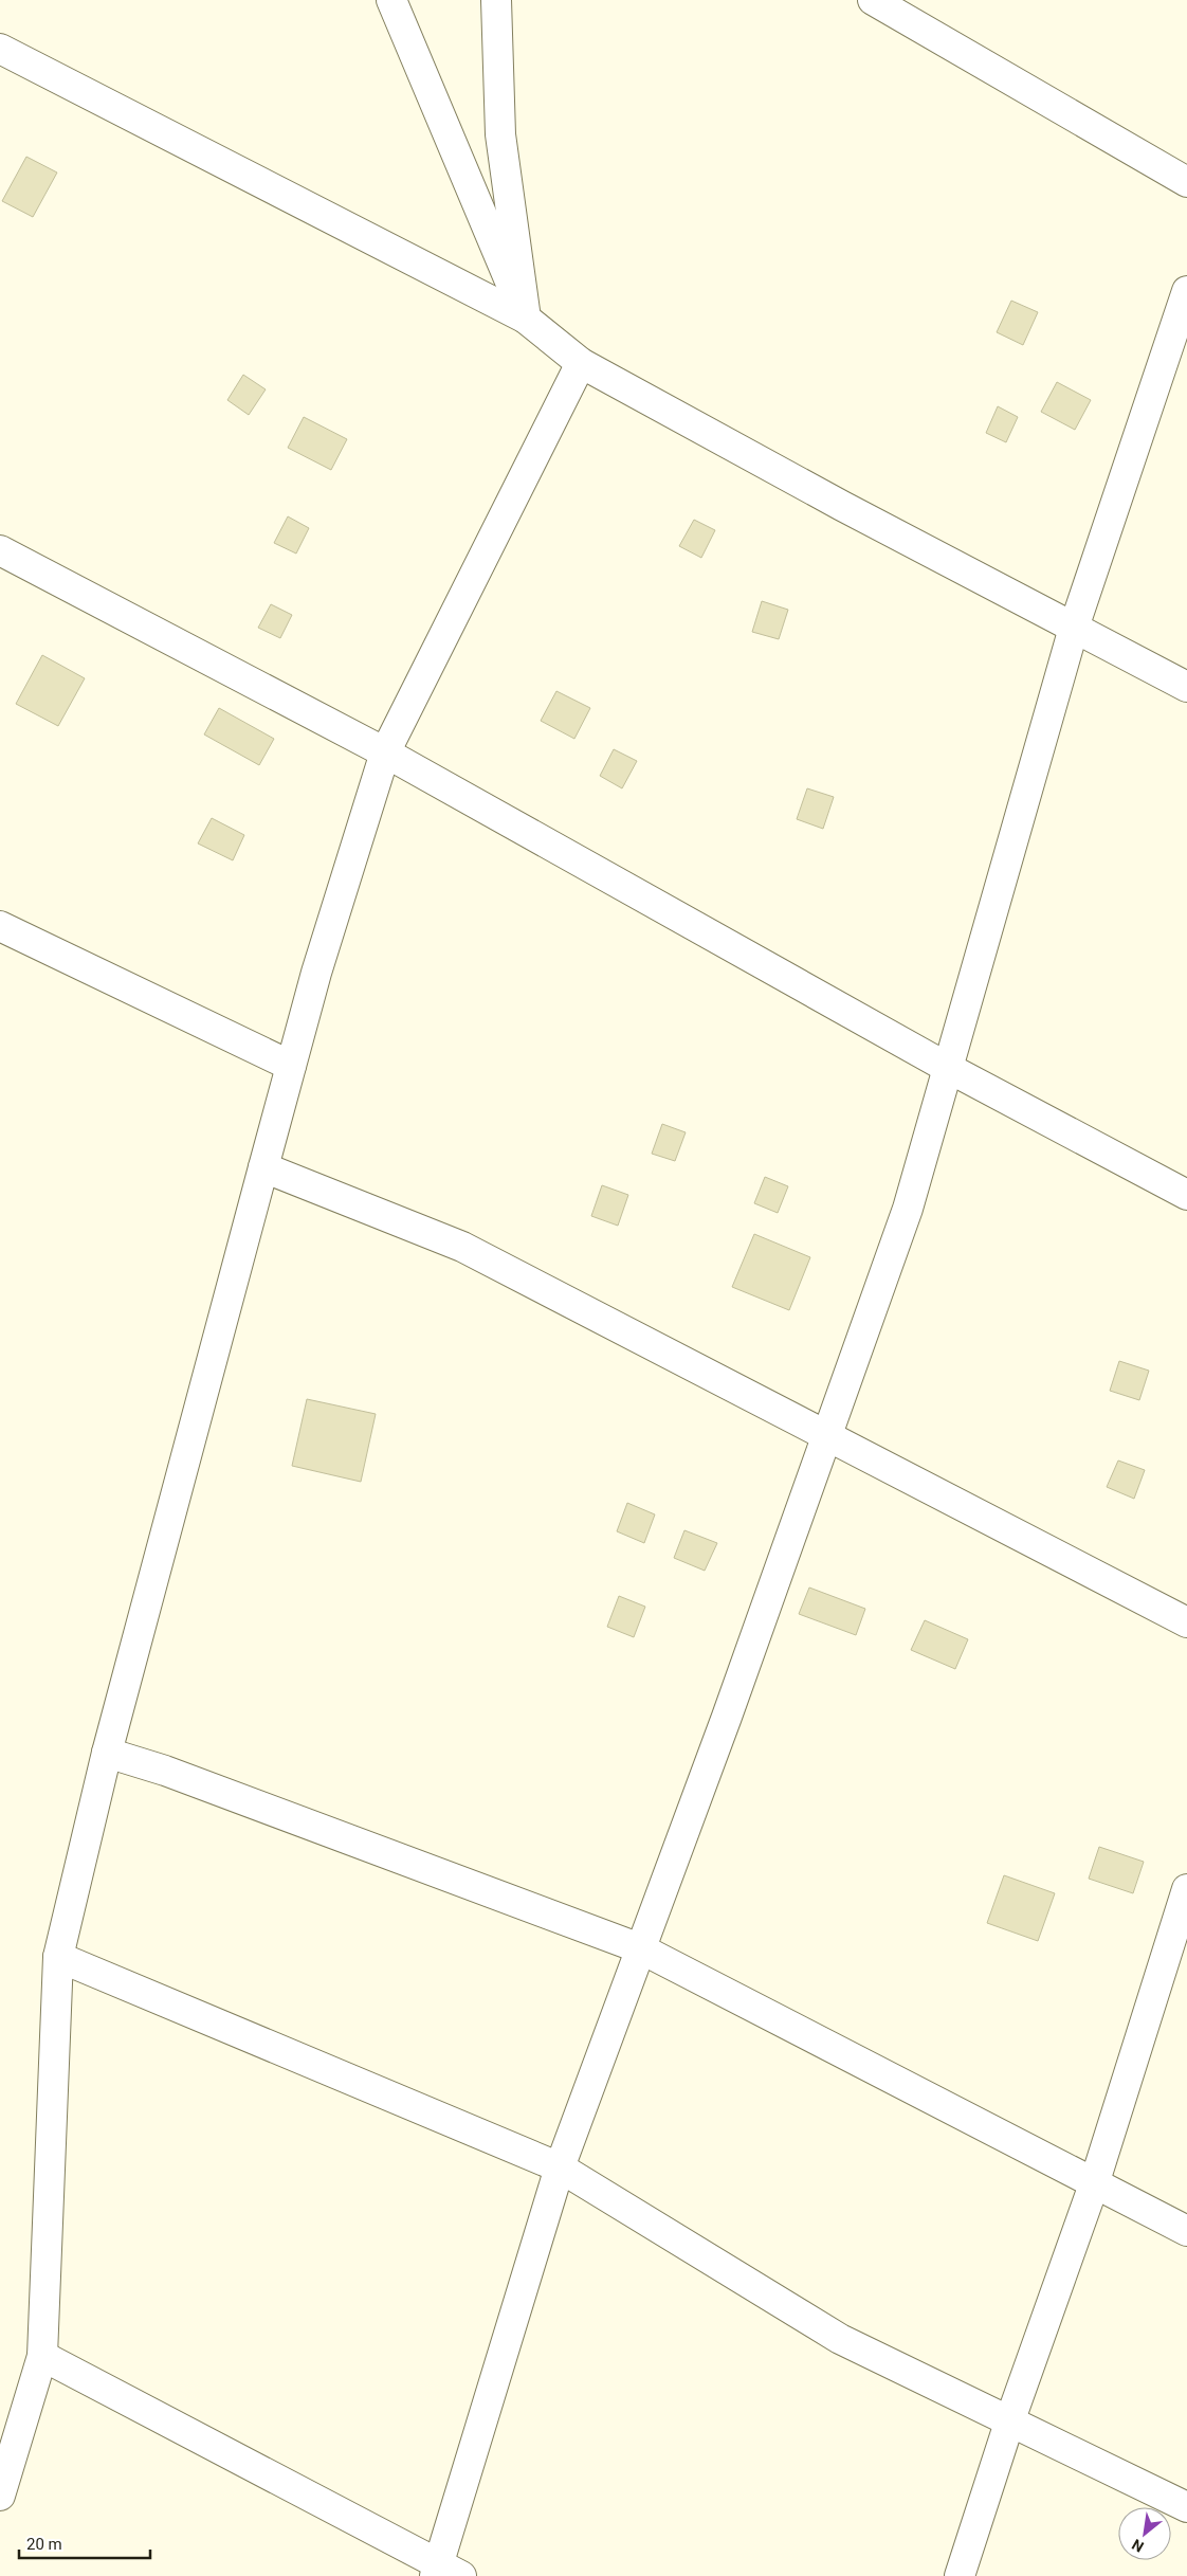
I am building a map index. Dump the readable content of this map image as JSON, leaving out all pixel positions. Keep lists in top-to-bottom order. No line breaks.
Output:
{"scale_bar":"20 m","north":"bottom left"}
